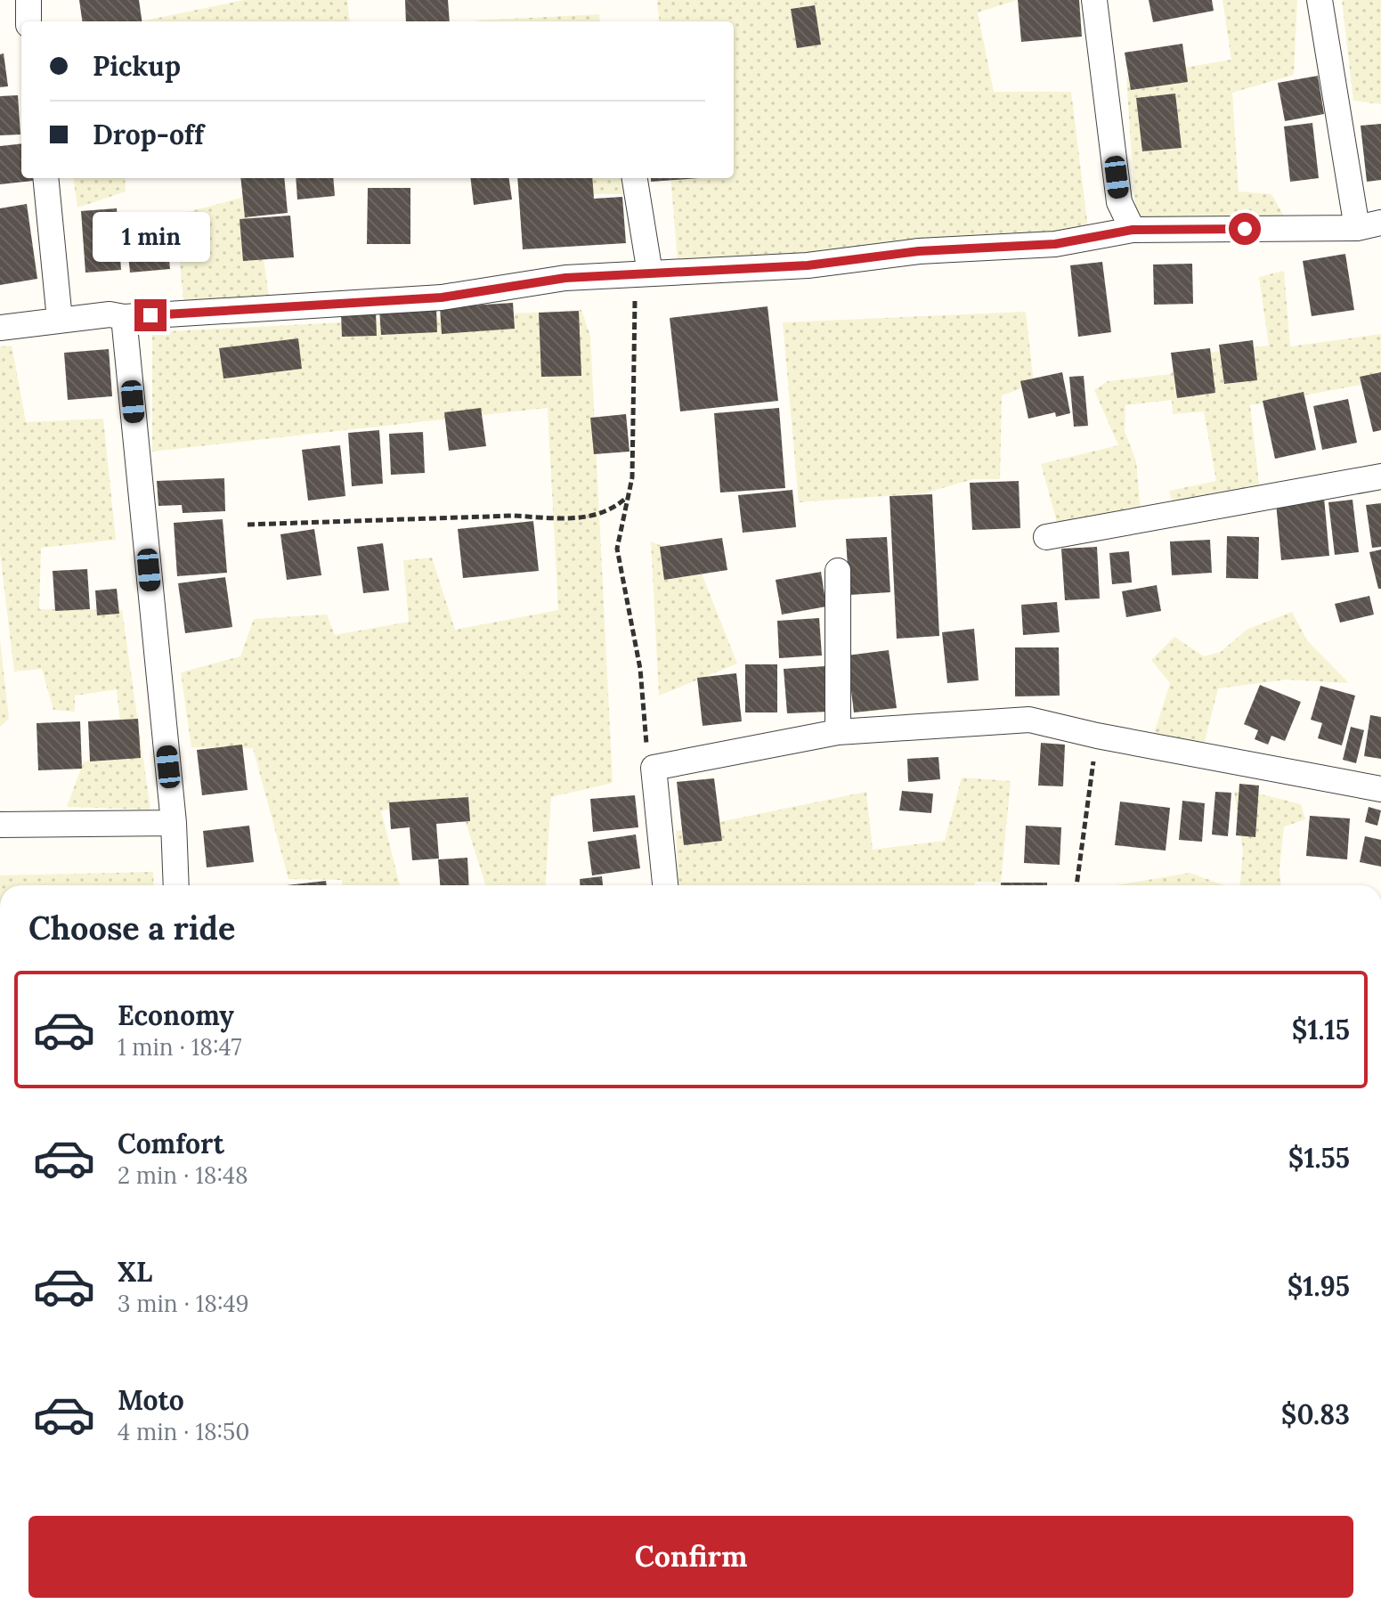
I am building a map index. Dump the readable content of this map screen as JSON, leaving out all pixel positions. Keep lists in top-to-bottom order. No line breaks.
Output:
{"page":{"banner":["Pickup","Drop-off"],"bubble":"1 min","heading":"Choose a ride","list":[{"name":"Economy","note":"1 min · 18:47","value":"$1.15"},{"name":"Comfort","note":"2 min · 18:48","value":"$1.55"},{"name":"XL","note":"3 min · 18:49","value":"$1.95"},{"name":"Moto","note":"4 min · 18:50","value":"$0.83"}],"buttons":"Confirm"}}
